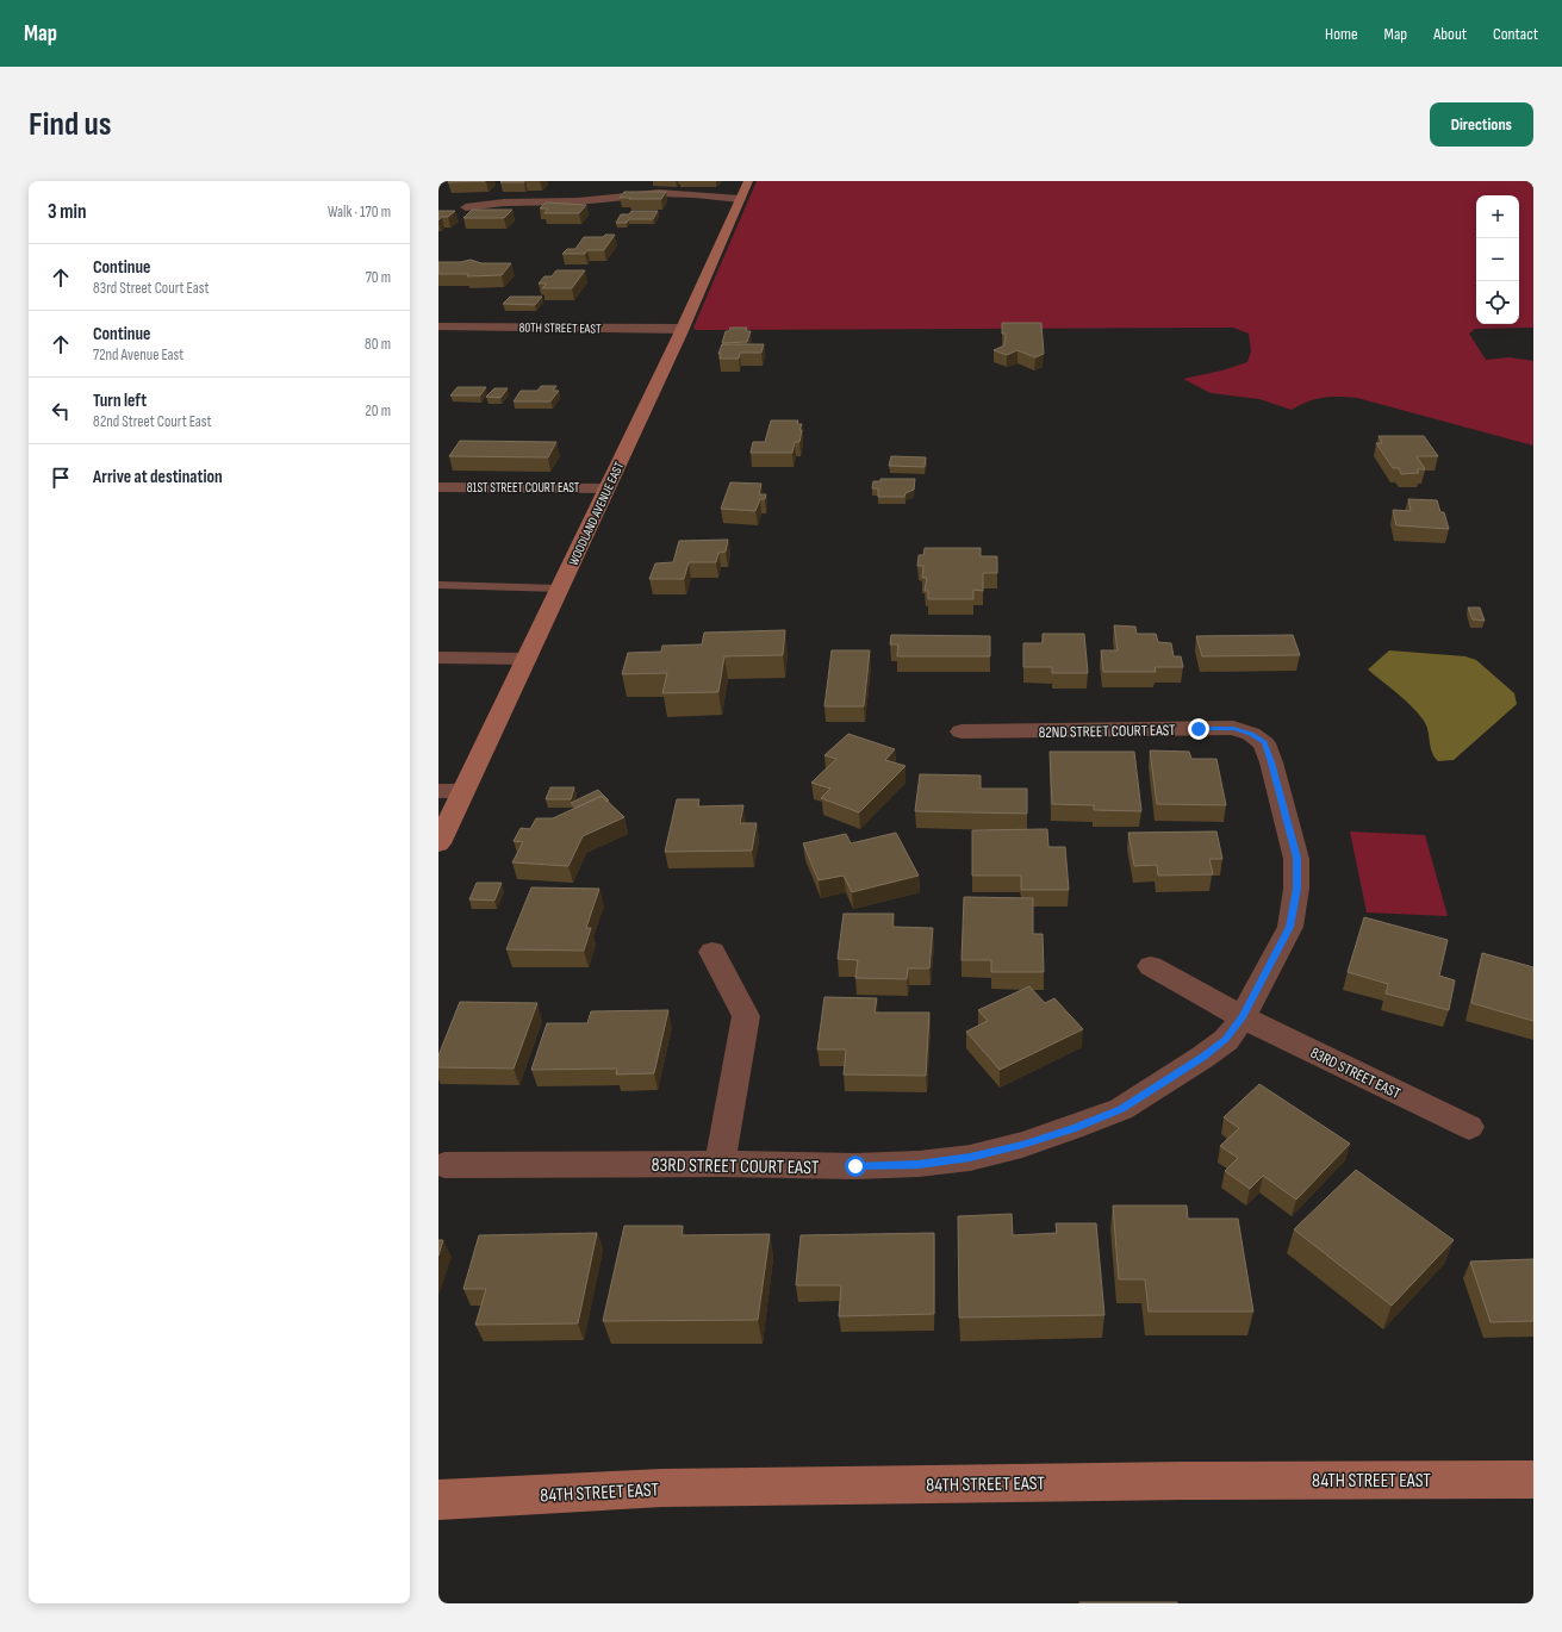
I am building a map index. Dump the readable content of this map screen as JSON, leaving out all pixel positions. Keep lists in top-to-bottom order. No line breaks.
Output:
{"streets":{"street":["80TH STREET EAST","81ST STREET COURT EAST","WOODLAND AVENUE EAST","82ND STREET COURT EAST","83RD STREET EAST","83RD STREET COURT EAST","84TH STREET EAST"]},"crossings":[["80TH STREET EAST","WOODLAND AVENUE EAST"],["81ST STREET COURT EAST","WOODLAND AVENUE EAST"],["82ND STREET COURT EAST","83RD STREET COURT EAST"],["83RD STREET EAST","83RD STREET COURT EAST"]],"page":{"header":"Map","nav":["Home","Map","About","Contact"],"buttons":"Directions","title":"Find us","heading":["3 min","Walk · 170 m"],"map_buttons":["+","−"],"list":[["Continue","83rd Street Court East","70 m"],["Continue","72nd Avenue East","80 m"],["Turn left","82nd Street Court East","20 m"],"Arrive at destination"]}}
